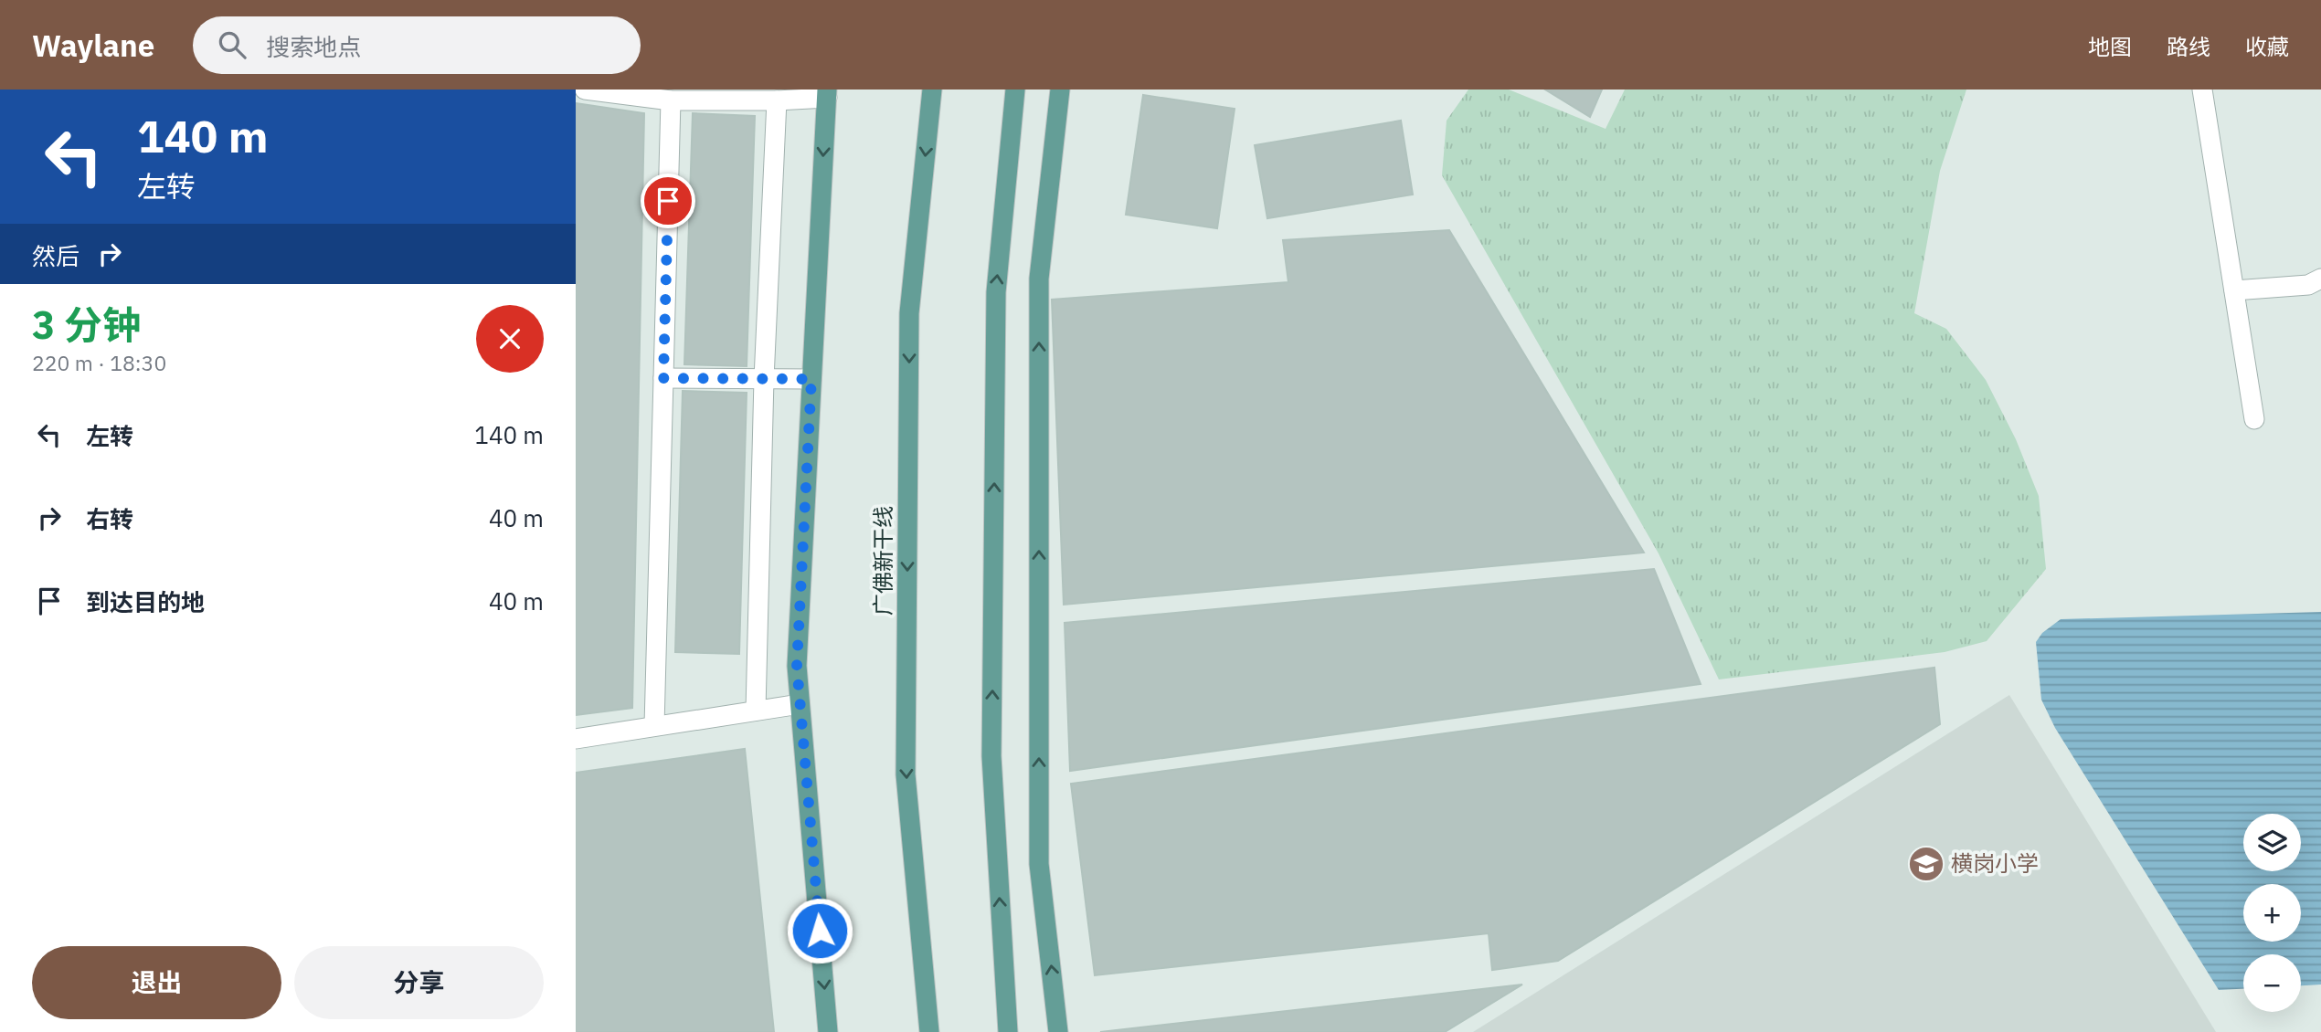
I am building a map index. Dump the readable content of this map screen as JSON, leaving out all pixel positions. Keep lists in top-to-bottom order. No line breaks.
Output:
{"streets":{"main road":["广佛新干线"]},"places":{"school or university":["横岗小学"]},"page":{"header":"Waylane","search":"搜索地点","nav":["地图","路线","收藏"],"turn":["140 m","左转"],"then":"然后","heading":["3 分钟","220 m · 18:30"],"list":[{"name":"左转","value":"140 m"},{"name":"右转","value":"40 m"},{"name":"到达目的地","value":"40 m"}],"map_buttons":["+","−"],"buttons":["退出","分享"]}}
